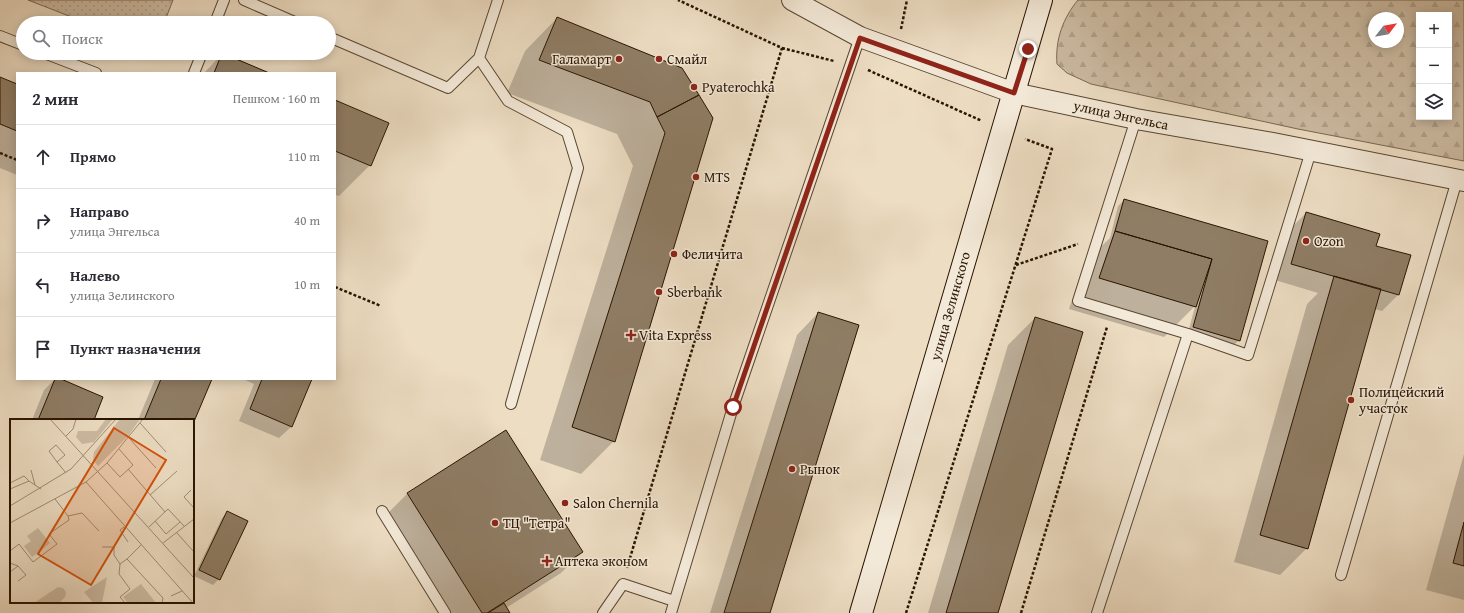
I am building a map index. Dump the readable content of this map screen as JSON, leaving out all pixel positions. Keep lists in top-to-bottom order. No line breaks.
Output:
{"streets":{"street":["улица Энгельса","улица Зелинского"]},"crossings":[["улица Энгельса","улица Зелинского"]],"places":{"other":["Галамарт","Смайл","Pyaterochka","MTS","Ozon","Феличита","Sberbank","Полицейский участок","Рынок","Salon Chernila","ТЦ \"Тетра\""],"health":["Vita Express","Аптека эконом"]},"north":"top right","page":{"map_buttons":["+","−"],"search":"Поиск","heading":["2 мин","Пешком · 160 m"],"list":[["Прямо","110 m"],["Направо","улица Энгельса","40 m"],["Налево","улица Зелинского","10 m"],"Пункт назначения"]}}
